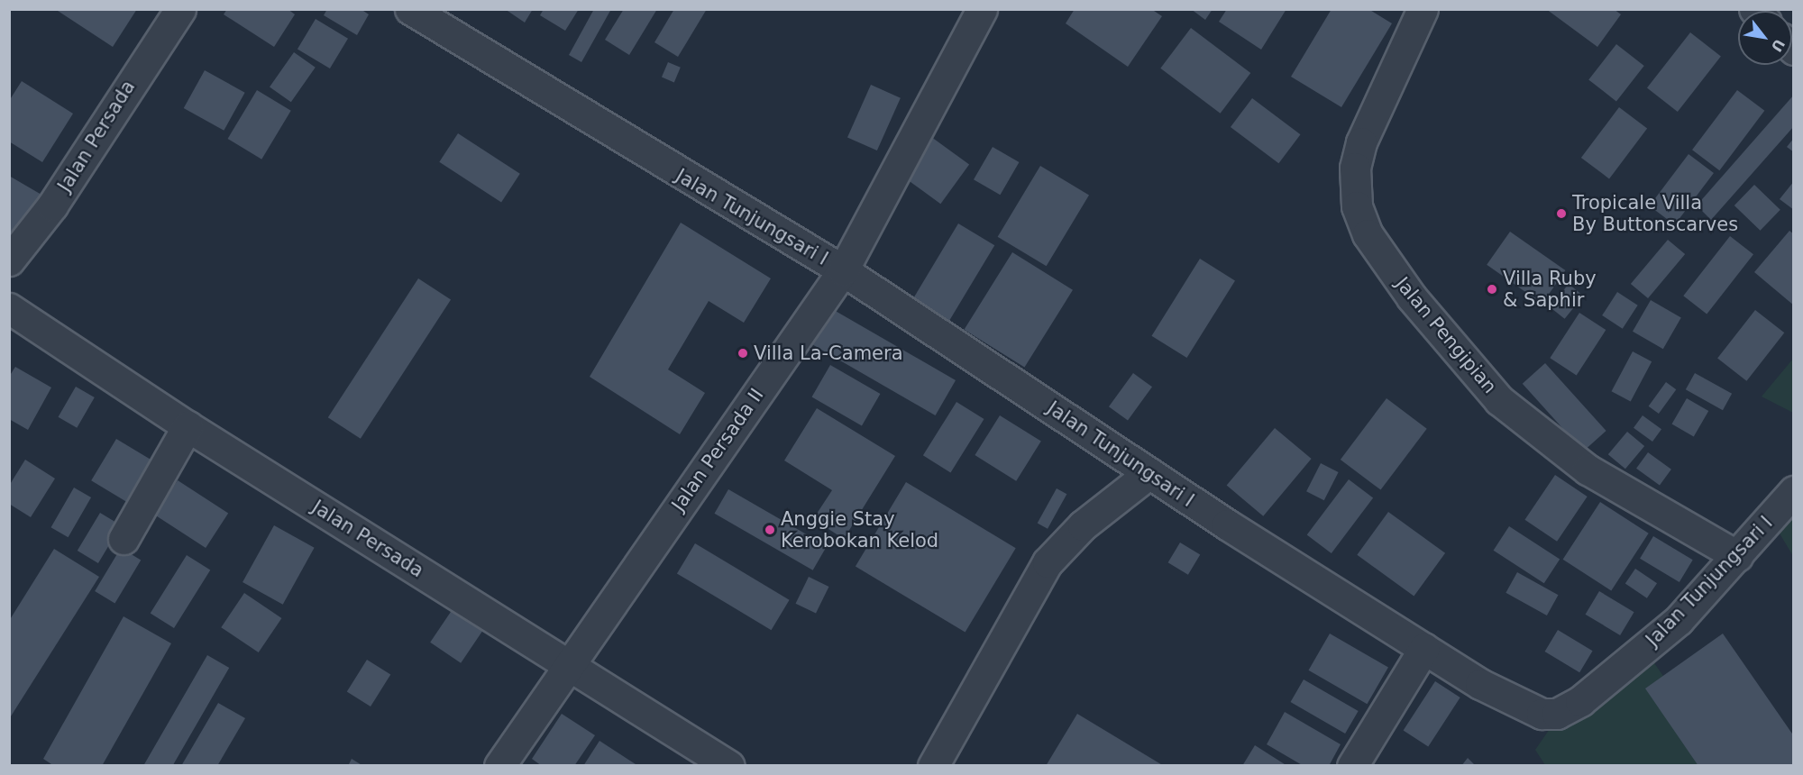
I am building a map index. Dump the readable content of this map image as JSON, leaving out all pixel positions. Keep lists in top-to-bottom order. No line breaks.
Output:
{"streets":{"street":["Jalan Persada","Jalan Tunjungsari I","Jalan Pengipian","Jalan Persada II"]},"crossings":[["Jalan Persada","Jalan Persada II"],["Jalan Tunjungsari I","Jalan Pengipian"],["Jalan Tunjungsari I","Jalan Persada II"]],"places":["Tropicale Villa By Buttonscarves","Villa Ruby & Saphir","Villa La-Camera","Anggie Stay Kerobokan Kelod"],"north":"bottom right"}
